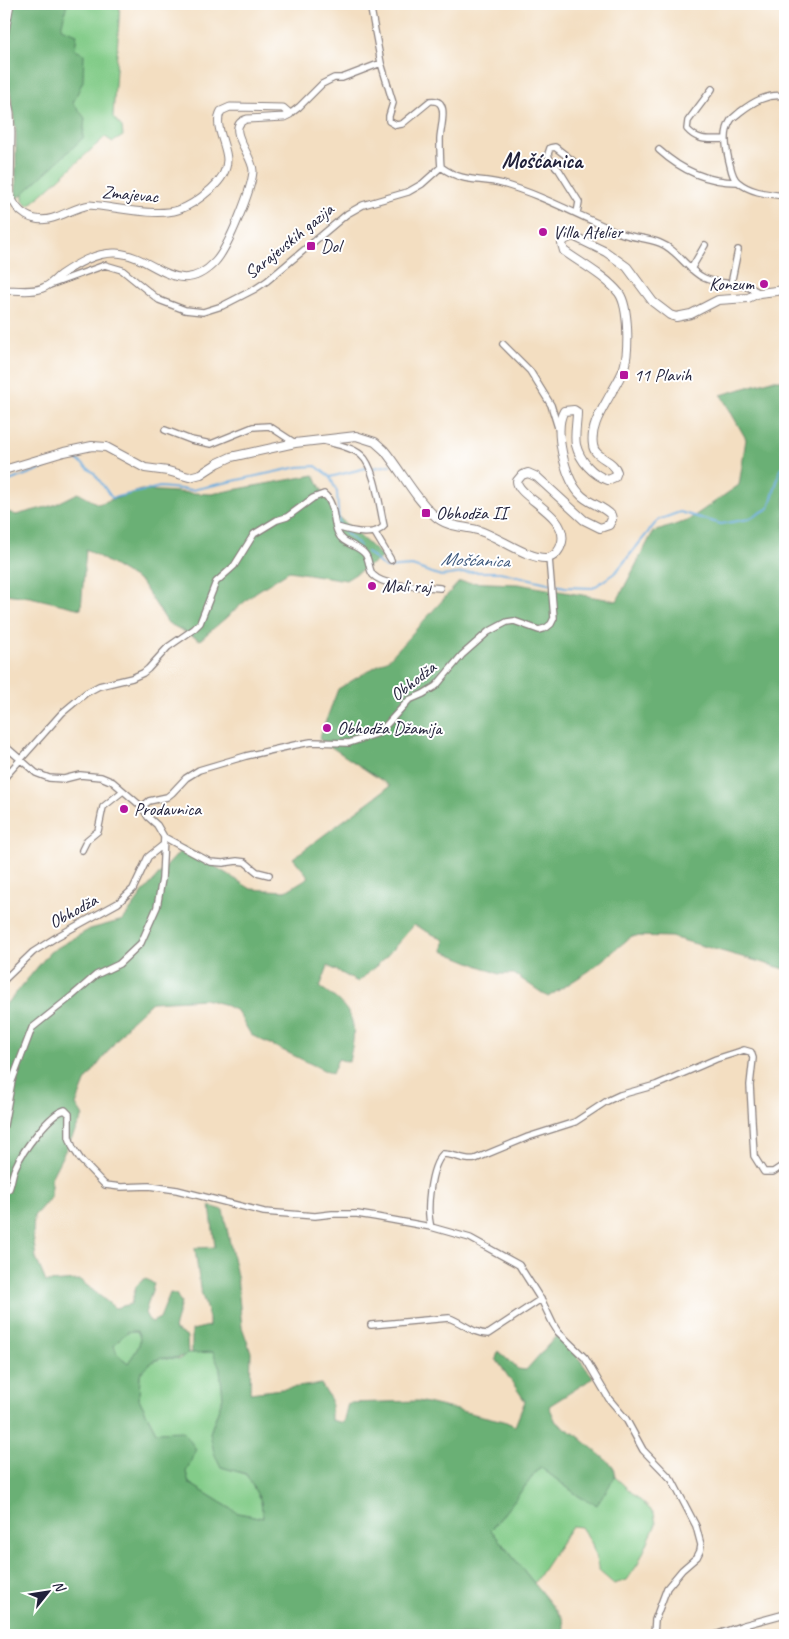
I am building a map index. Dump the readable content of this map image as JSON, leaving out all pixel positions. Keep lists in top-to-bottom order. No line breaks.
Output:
{"streets":{"street":["Zmajevac","Sarajevskih gazija","Obhodža"]},"districts":["Mošćanica"],"water":["Mošćanica"],"places":{"other":["Villa Atelier","Konzum","Mali raj","Obhodža Džamija","Prodavnica"],"transit":["Dol","11 Plavih","Obhodža II"]},"north":"top right"}
